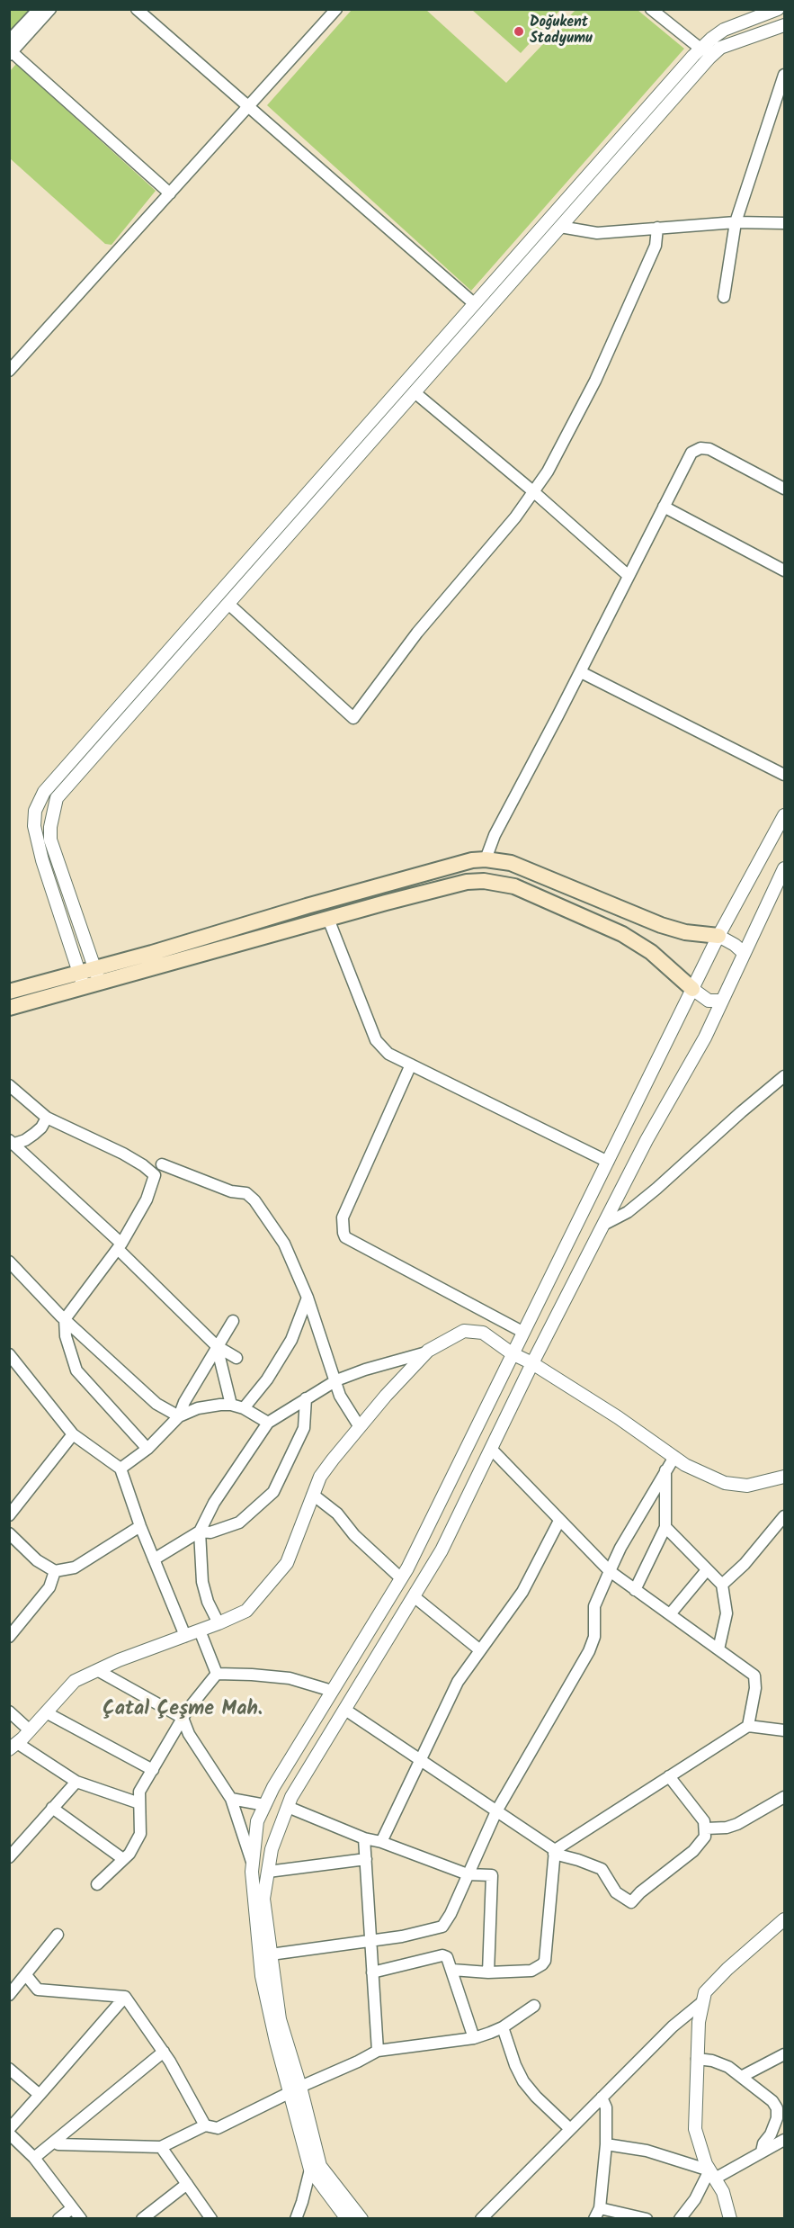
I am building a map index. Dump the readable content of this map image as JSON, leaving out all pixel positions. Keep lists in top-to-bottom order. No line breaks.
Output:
{"districts":["Çatal Çeşme Mah."],"places":["Doğukent Stadyumu"]}
